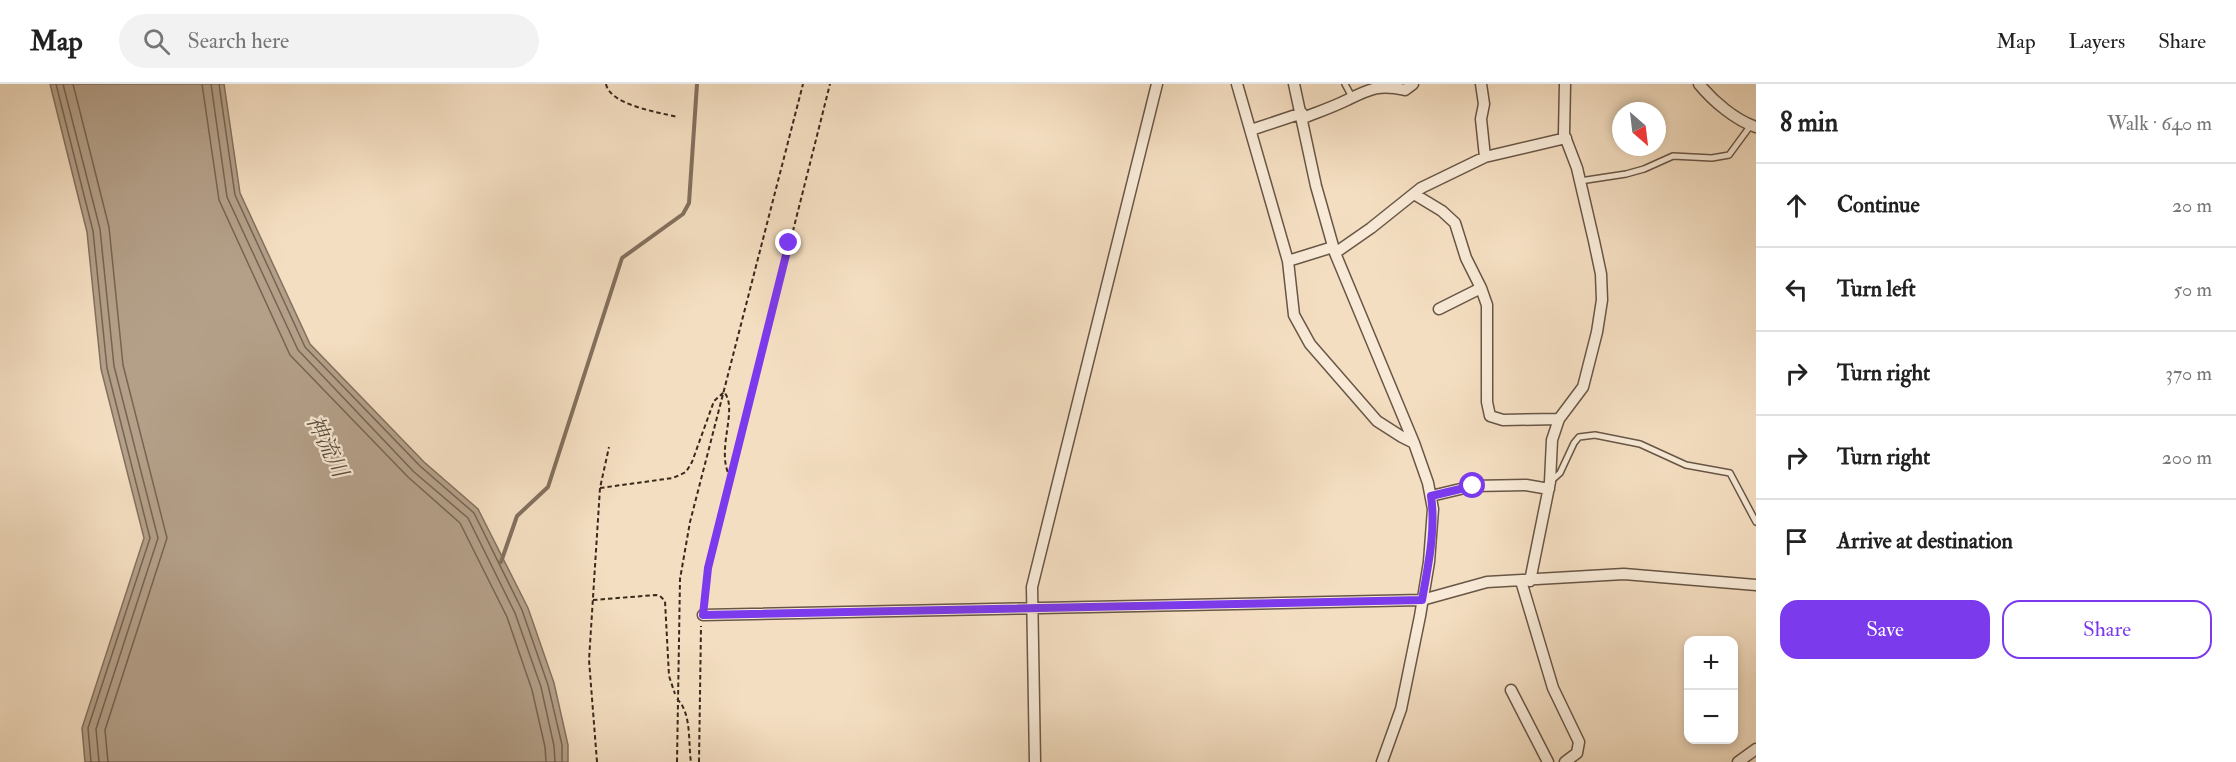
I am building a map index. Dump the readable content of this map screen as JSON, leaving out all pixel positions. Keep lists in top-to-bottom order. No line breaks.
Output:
{"water":["神流川"],"north":"bottom right","page":{"header":"Map","search":"Search here","nav":["Map","Layers","Share"],"heading":["8 min","Walk · 640 m"],"list":[["Continue","20 m"],["Turn left","50 m"],["Turn right","370 m"],["Turn right","200 m"],"Arrive at destination"],"buttons":["Save","Share"],"map_buttons":["+","−"]}}
